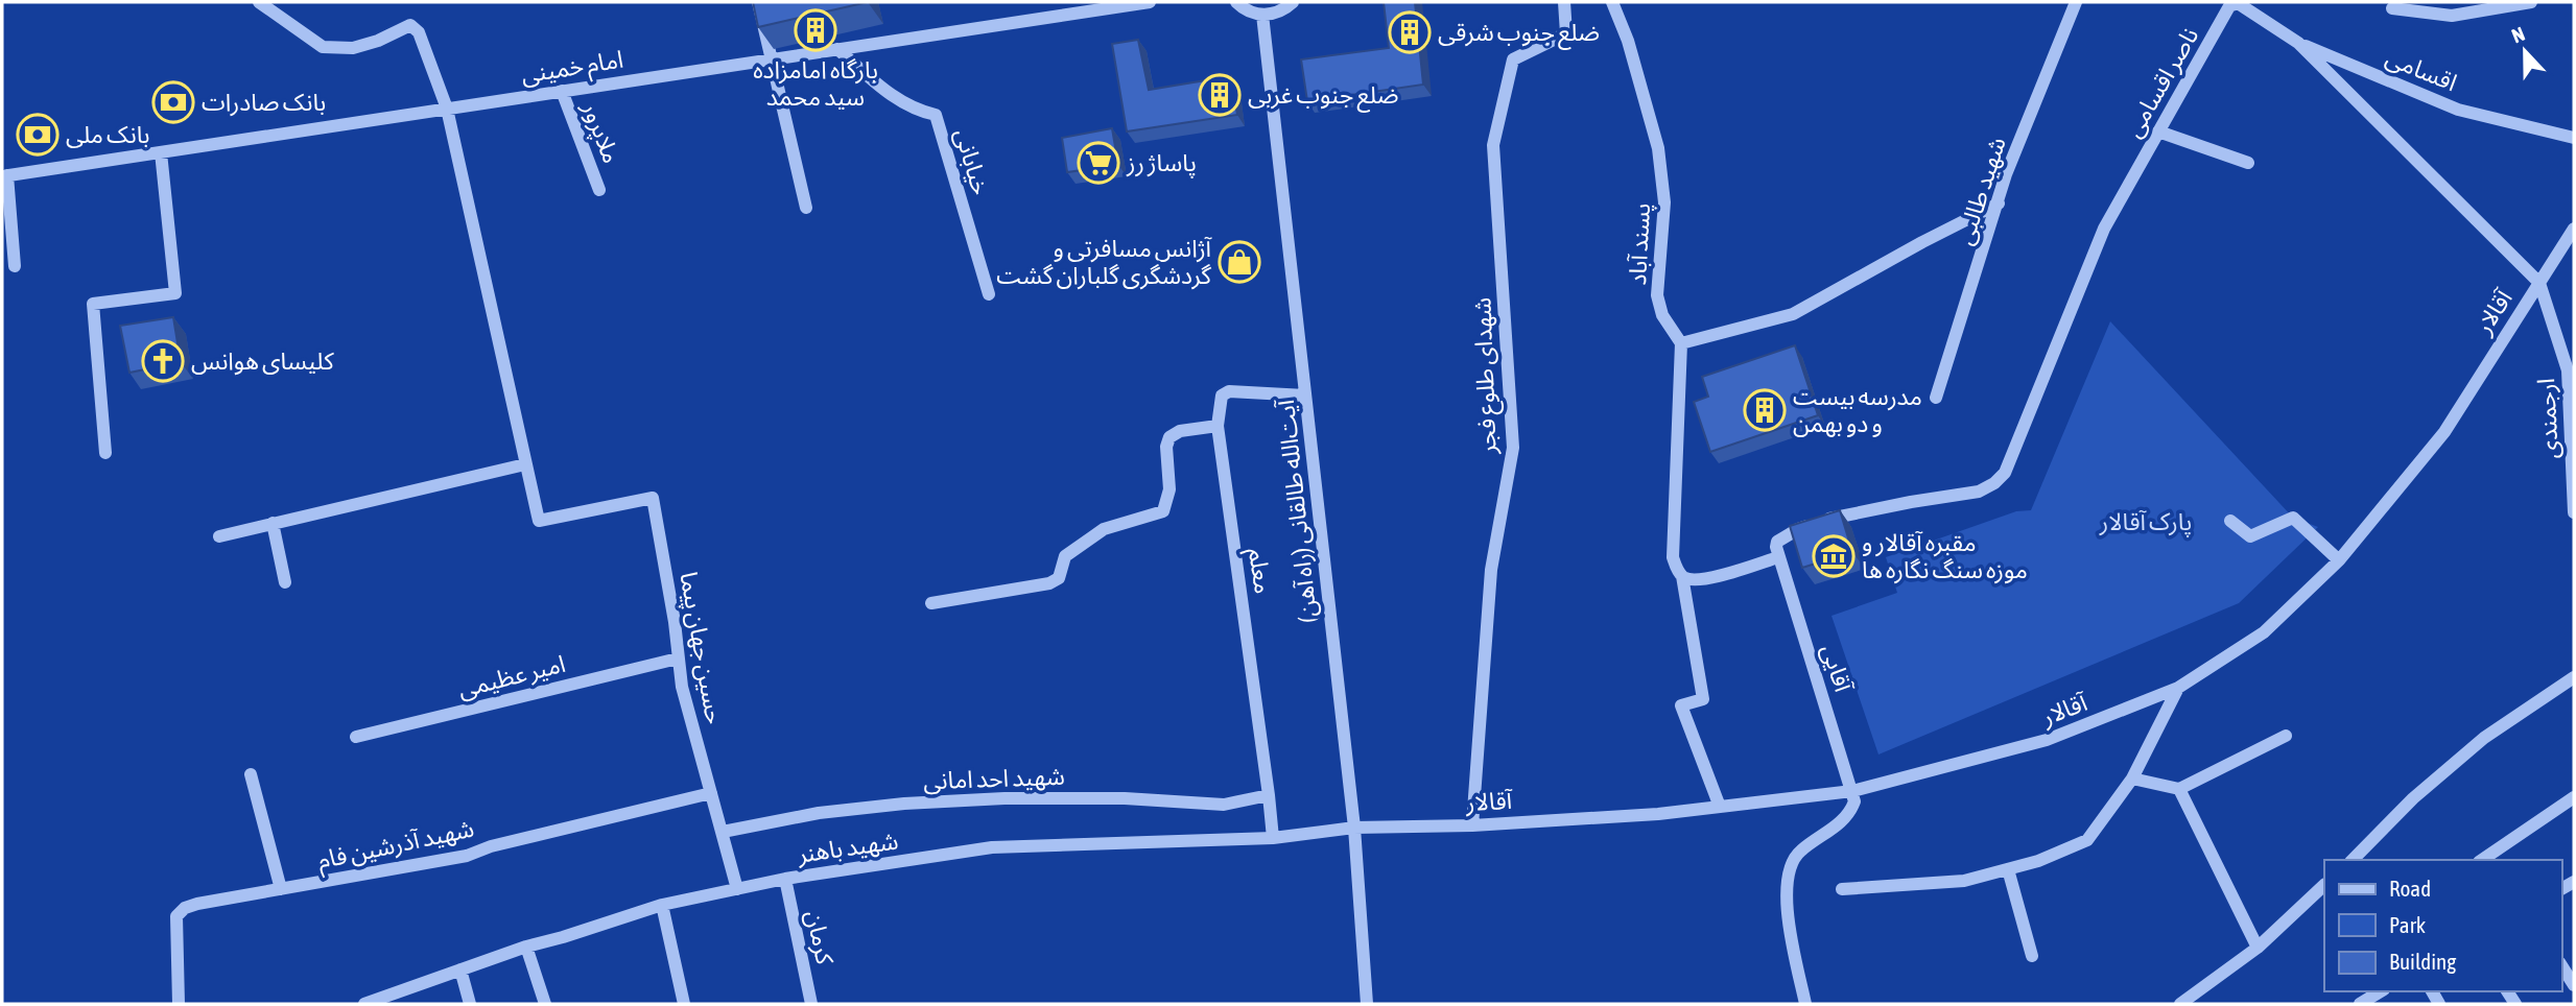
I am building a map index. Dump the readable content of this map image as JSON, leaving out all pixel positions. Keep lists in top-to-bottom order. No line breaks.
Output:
{"streets":{"street":["امام خمینی","اقسامی","ناصر اقسامی","ملاپرور","خیابانی","شهید طالبی","پسند آباد","آقالار","شهدای طلوع فجر","ارجمندی","(راه آهن) آیت‌الله طالقانی","معلم","حسین جهان پیما","آقایی","امیر عظیمی","شهید احد امانی","شهید آذرشین فام","شهید باهنر","کرمان"]},"crossings":[["امام خمینی","ملاپرور"],["امام خمینی","خیابانی"],["اقسامی","ناصر اقسامی"],["ناصر اقسامی","آقالار"],["ناصر اقسامی","ارجمندی"],["ناصر اقسامی","آقایی"],["آقالار","شهدای طلوع فجر"],["آقالار","ارجمندی"],["آقالار","(راه آهن) آیت‌الله طالقانی"],["آقالار","آقایی"],["آقالار","شهید باهنر"],["(راه آهن) آیت‌الله طالقانی","معلم"],["(راه آهن) آیت‌الله طالقانی","شهید باهنر"],["معلم","شهید احد امانی"],["معلم","شهید باهنر"],["حسین جهان پیما","امیر عظیمی"],["حسین جهان پیما","شهید احد امانی"],["حسین جهان پیما","شهید آذرشین فام"],["حسین جهان پیما","شهید باهنر"],["شهید باهنر","کرمان"]],"parks":["پارک آقالار"],"places":{"building":["بارگاه امامزاده سید محمد","ضلع جنوب شرقی","ضلع جنوب غربی","مدرسه بیست و دو بهمن"],"bank":["بانک صادرات","بانک ملی"],"supermarket":["پاساژ رز"],"shop":["آژانس مسافرتی و گردشگری گلباران گشت"],"church":["کلیسای هوانس"],"museum":["مقبره آقالار و موزه سنگ نگاره ها"]},"legend":["Road","Park","Building"],"north":"top"}
